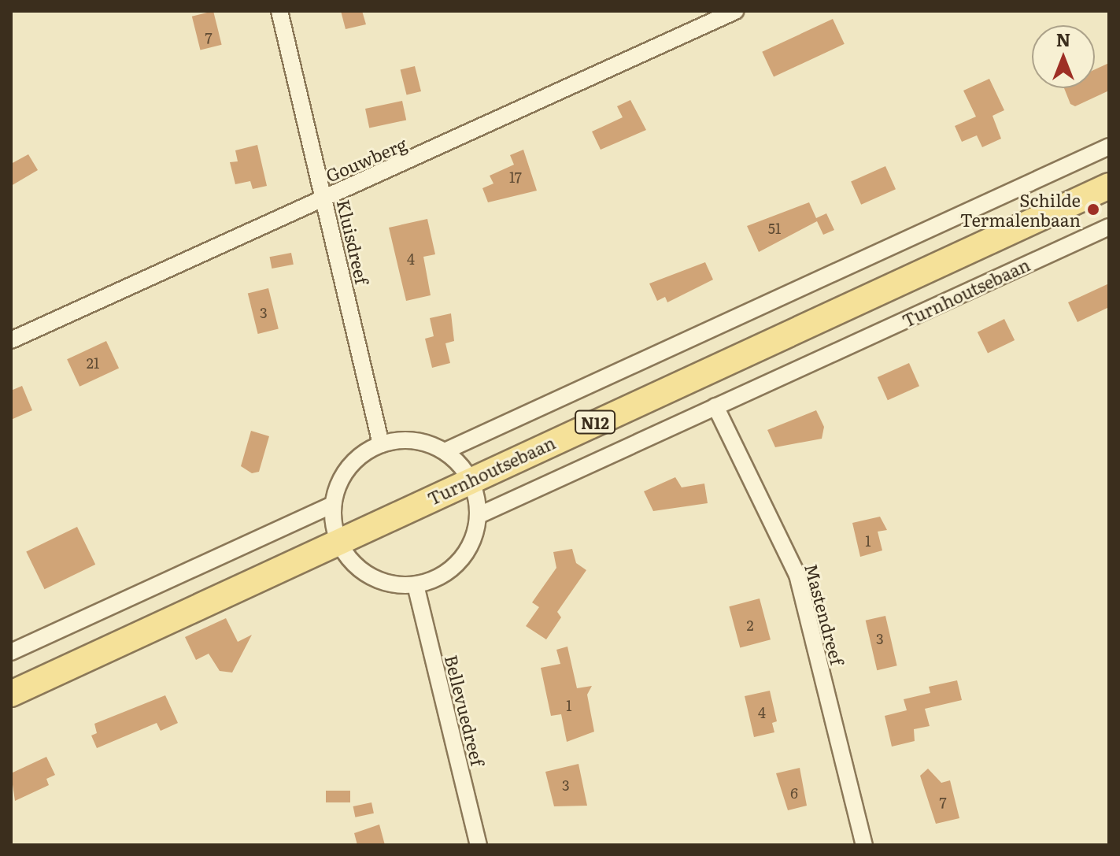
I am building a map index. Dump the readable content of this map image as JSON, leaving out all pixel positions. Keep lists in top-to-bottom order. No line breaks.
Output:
{"streets":{"main road":["Turnhoutsebaan","N12"],"street":["Gouwberg","Kluisdreef","Mastendreef","Bellevuedreef"]},"crossings":[["Gouwberg","Kluisdreef"],["Turnhoutsebaan","Mastendreef"]],"places":["Schilde Termalenbaan"],"house_numbers":["7","17","51","4","3","21","1","2","3","1","4","3","6","7"],"north":"top"}
